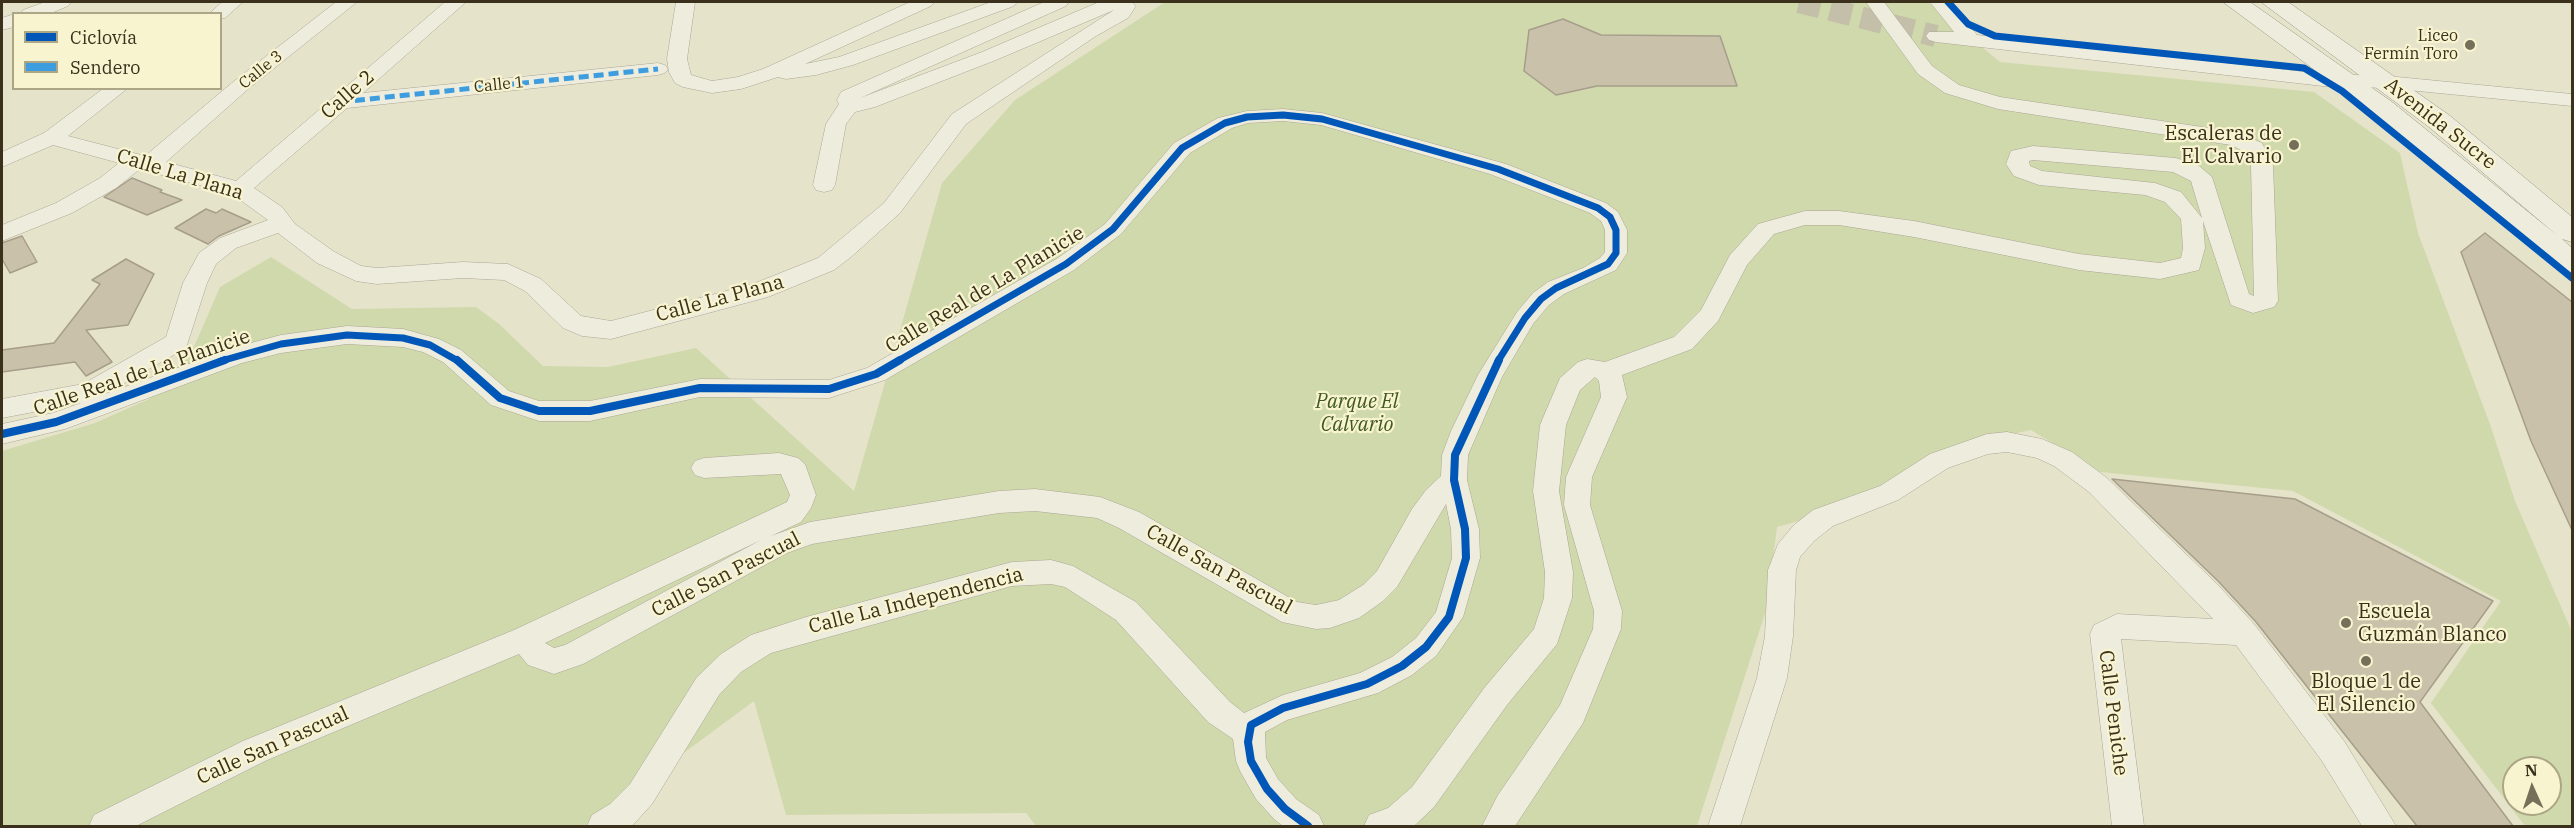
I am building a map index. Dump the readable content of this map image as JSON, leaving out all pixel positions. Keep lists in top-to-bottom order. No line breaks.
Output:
{"streets":{"main road":["Avenida Sucre"],"street":["Calle 3","Calle 1","Calle 2","Calle La Plana","Calle Real de La Planicie","Calle San Pascual","Calle La Independencia","Calle Peniche"]},"crossings":[["Calle 3","Calle La Plana"],["Calle 1","Calle 2"],["Calle 2","Calle La Plana"],["Calle La Plana","Calle Real de La Planicie"],["Calle Real de La Planicie","Calle San Pascual"],["Calle Real de La Planicie","Calle La Independencia"]],"parks":["Parque El Calvario"],"places":["Liceo Fermín Toro","Escaleras de El Calvario","Escuela Guzmán Blanco","Bloque 1 de El Silencio"],"legend":["Ciclovía","Sendero"],"north":"top"}
